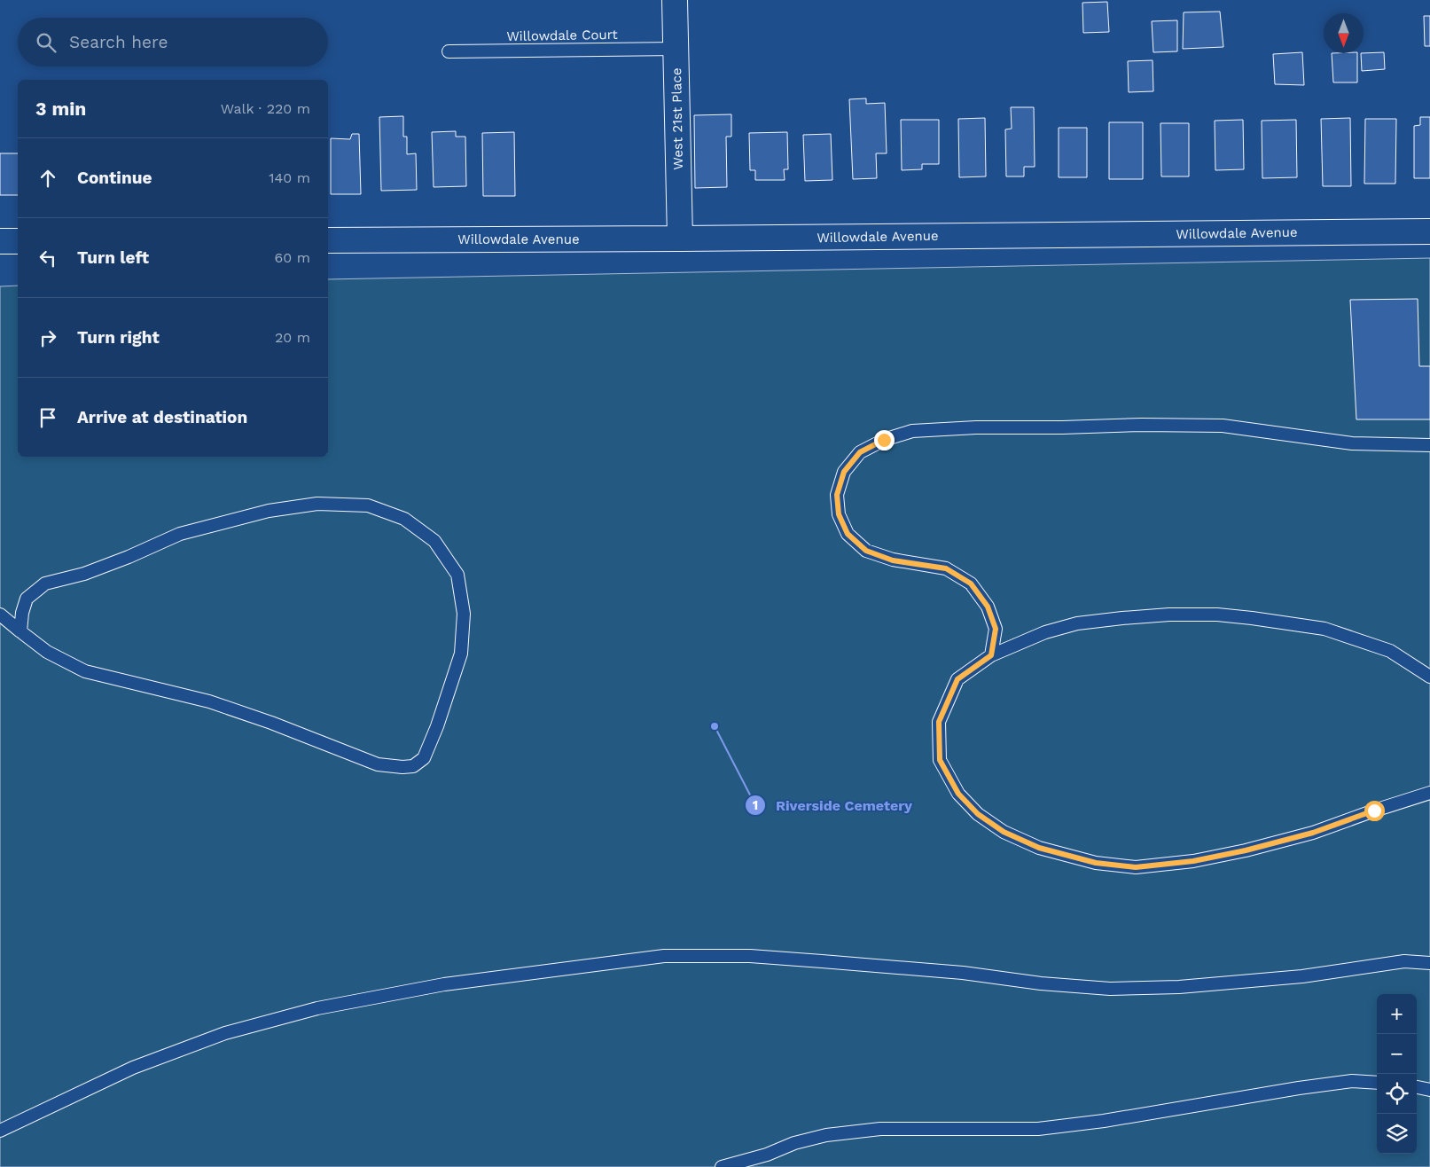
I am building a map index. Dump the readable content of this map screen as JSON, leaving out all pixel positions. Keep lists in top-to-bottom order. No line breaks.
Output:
{"streets":{"street":["West 21st Place","Willowdale Avenue"],"lane":["Willowdale Court"]},"crossings":[["Willowdale Court","West 21st Place"],["West 21st Place","Willowdale Avenue"]],"places":["Riverside Cemetery"],"north":"bottom","page":{"search":"Search here","heading":["3 min","Walk · 220 m"],"list":[["Continue","140 m"],["Turn left","60 m"],["Turn right","20 m"],"Arrive at destination"],"map_buttons":["+","−"]}}
